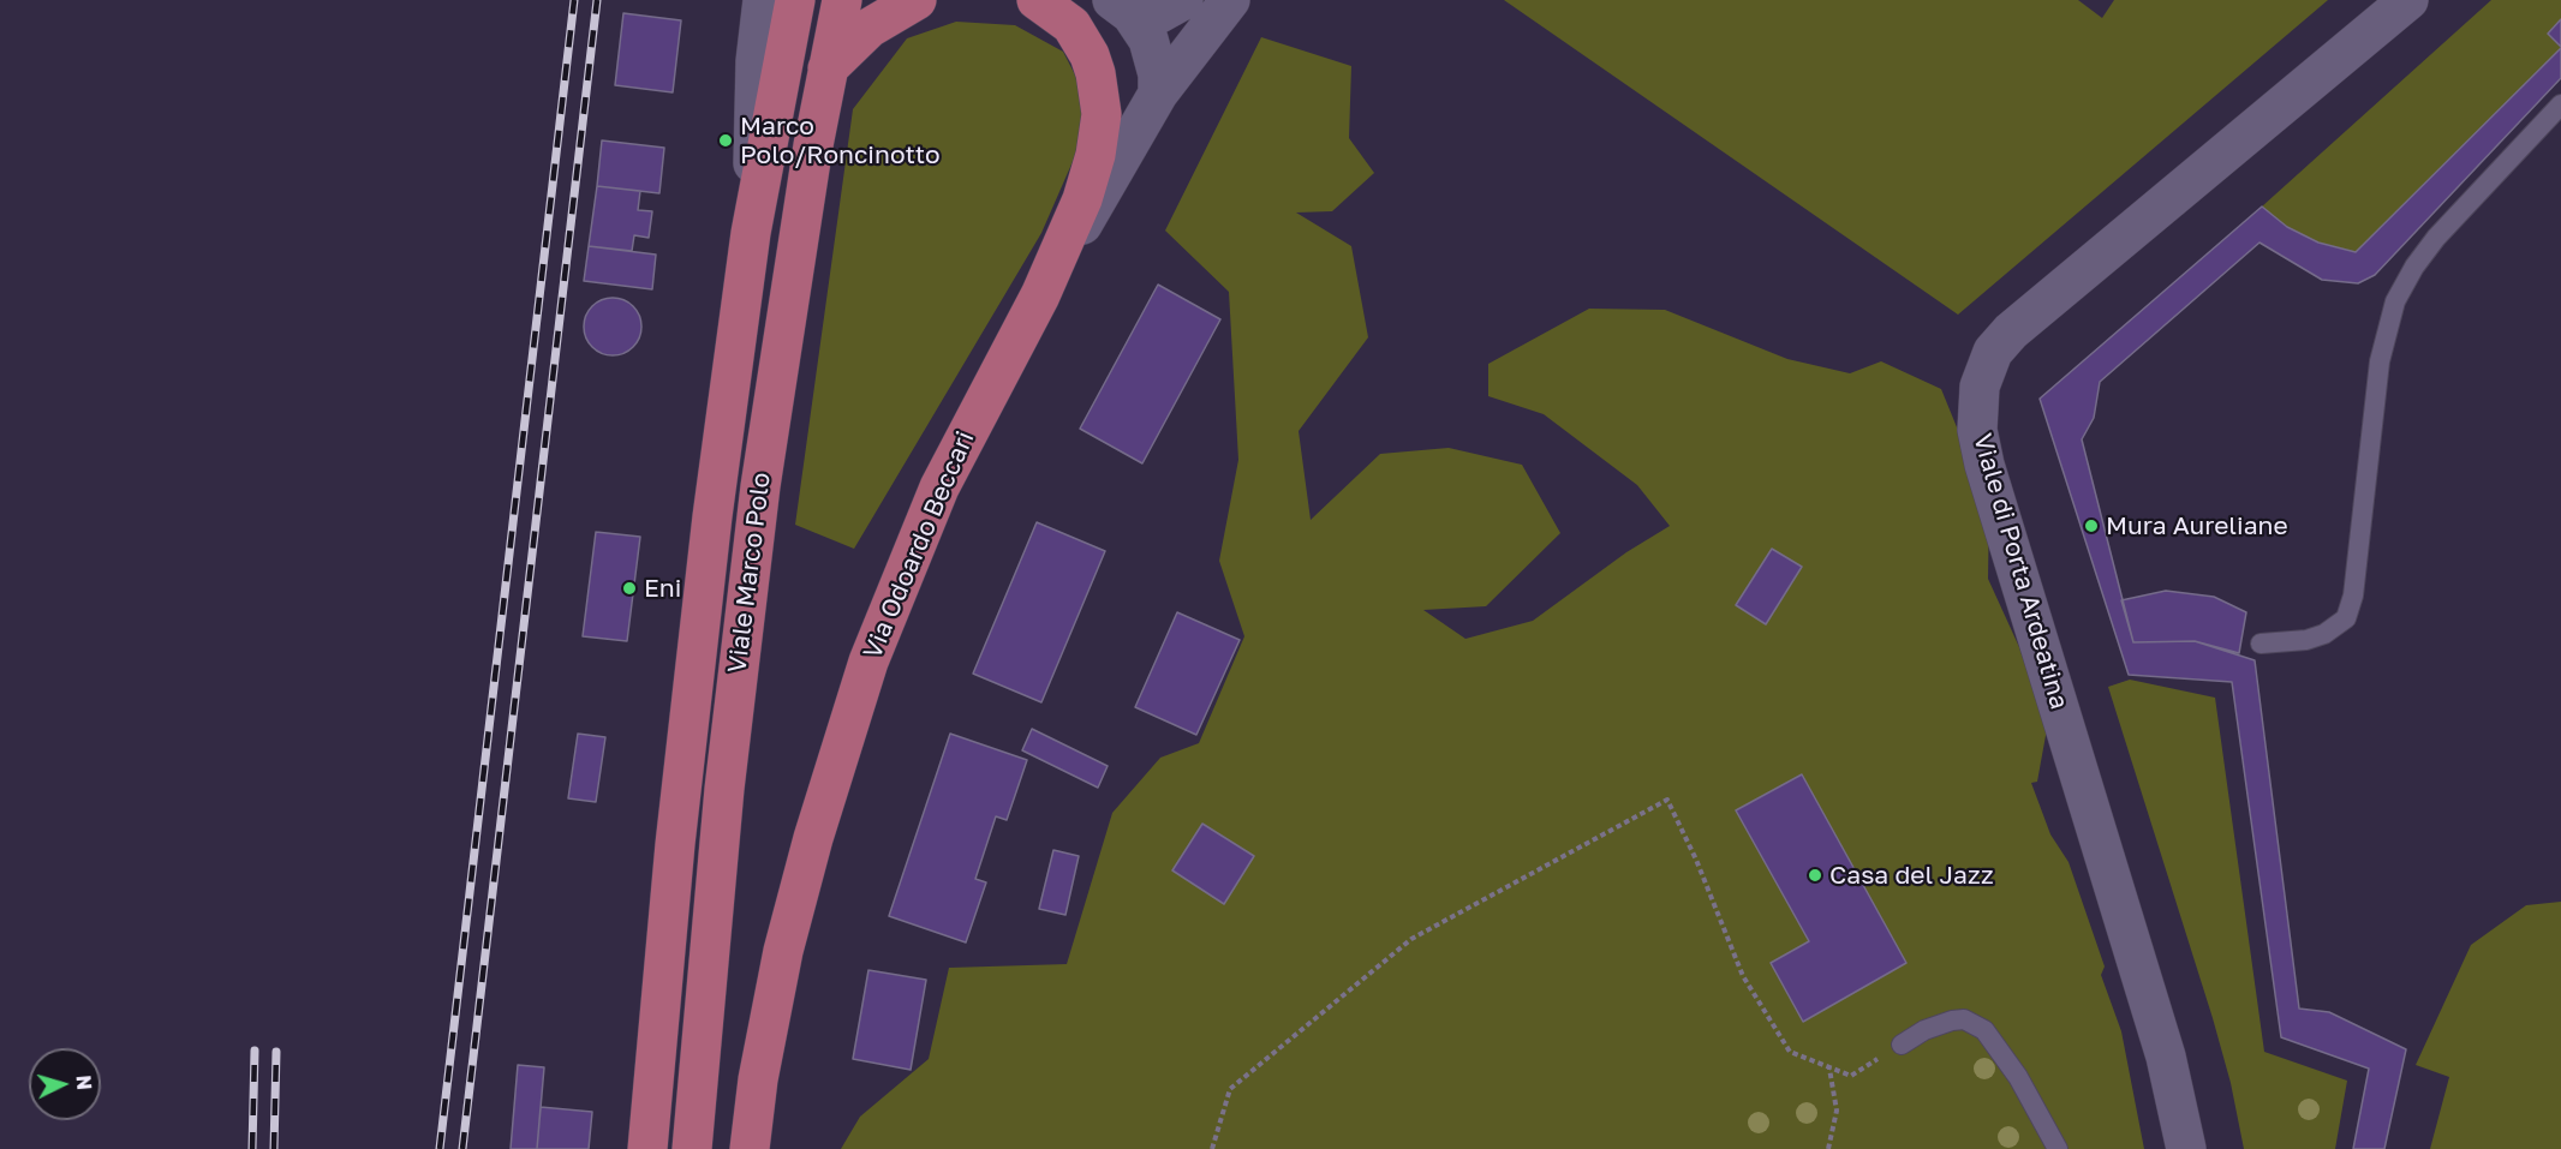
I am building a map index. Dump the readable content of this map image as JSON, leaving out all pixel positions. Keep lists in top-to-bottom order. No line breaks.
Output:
{"streets":{"main road":["Via Odoardo Beccari","Viale Marco Polo"],"street":["Viale di Porta Ardeatina"]},"places":["Marco Polo/Roncinotto","Mura Aureliane","Eni","Casa del Jazz"],"north":"right"}
